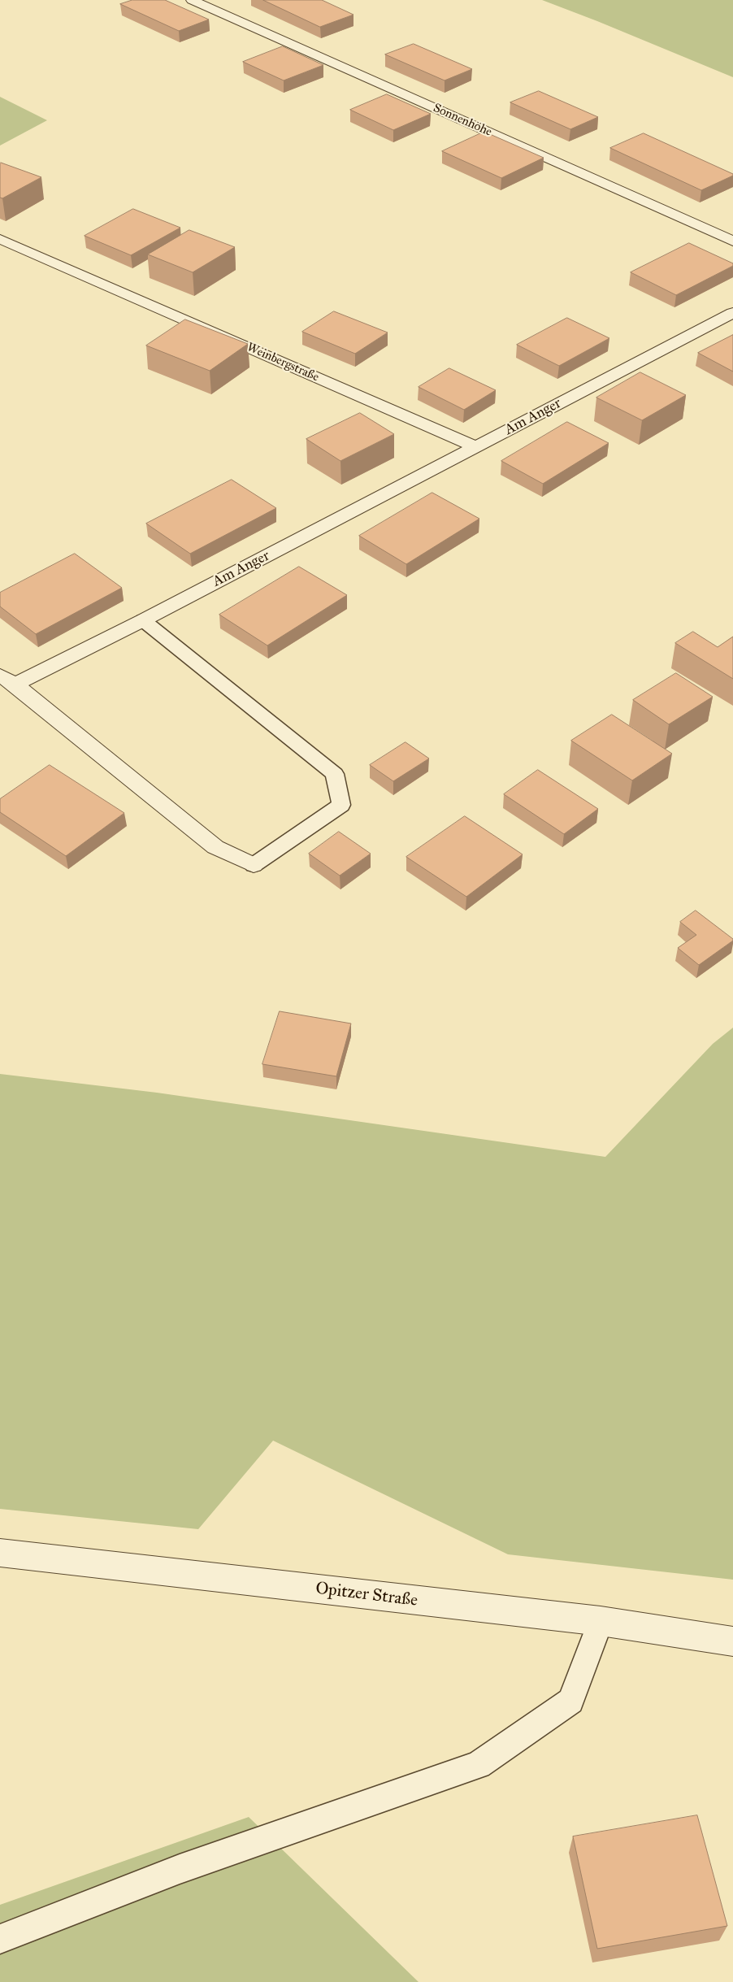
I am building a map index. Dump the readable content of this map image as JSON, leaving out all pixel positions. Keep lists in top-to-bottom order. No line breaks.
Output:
{"streets":{"street":["Sonnenhöhe","Weinbergstraße","Am Anger","Opitzer Straße"]},"crossings":[["Weinbergstraße","Am Anger"]]}
